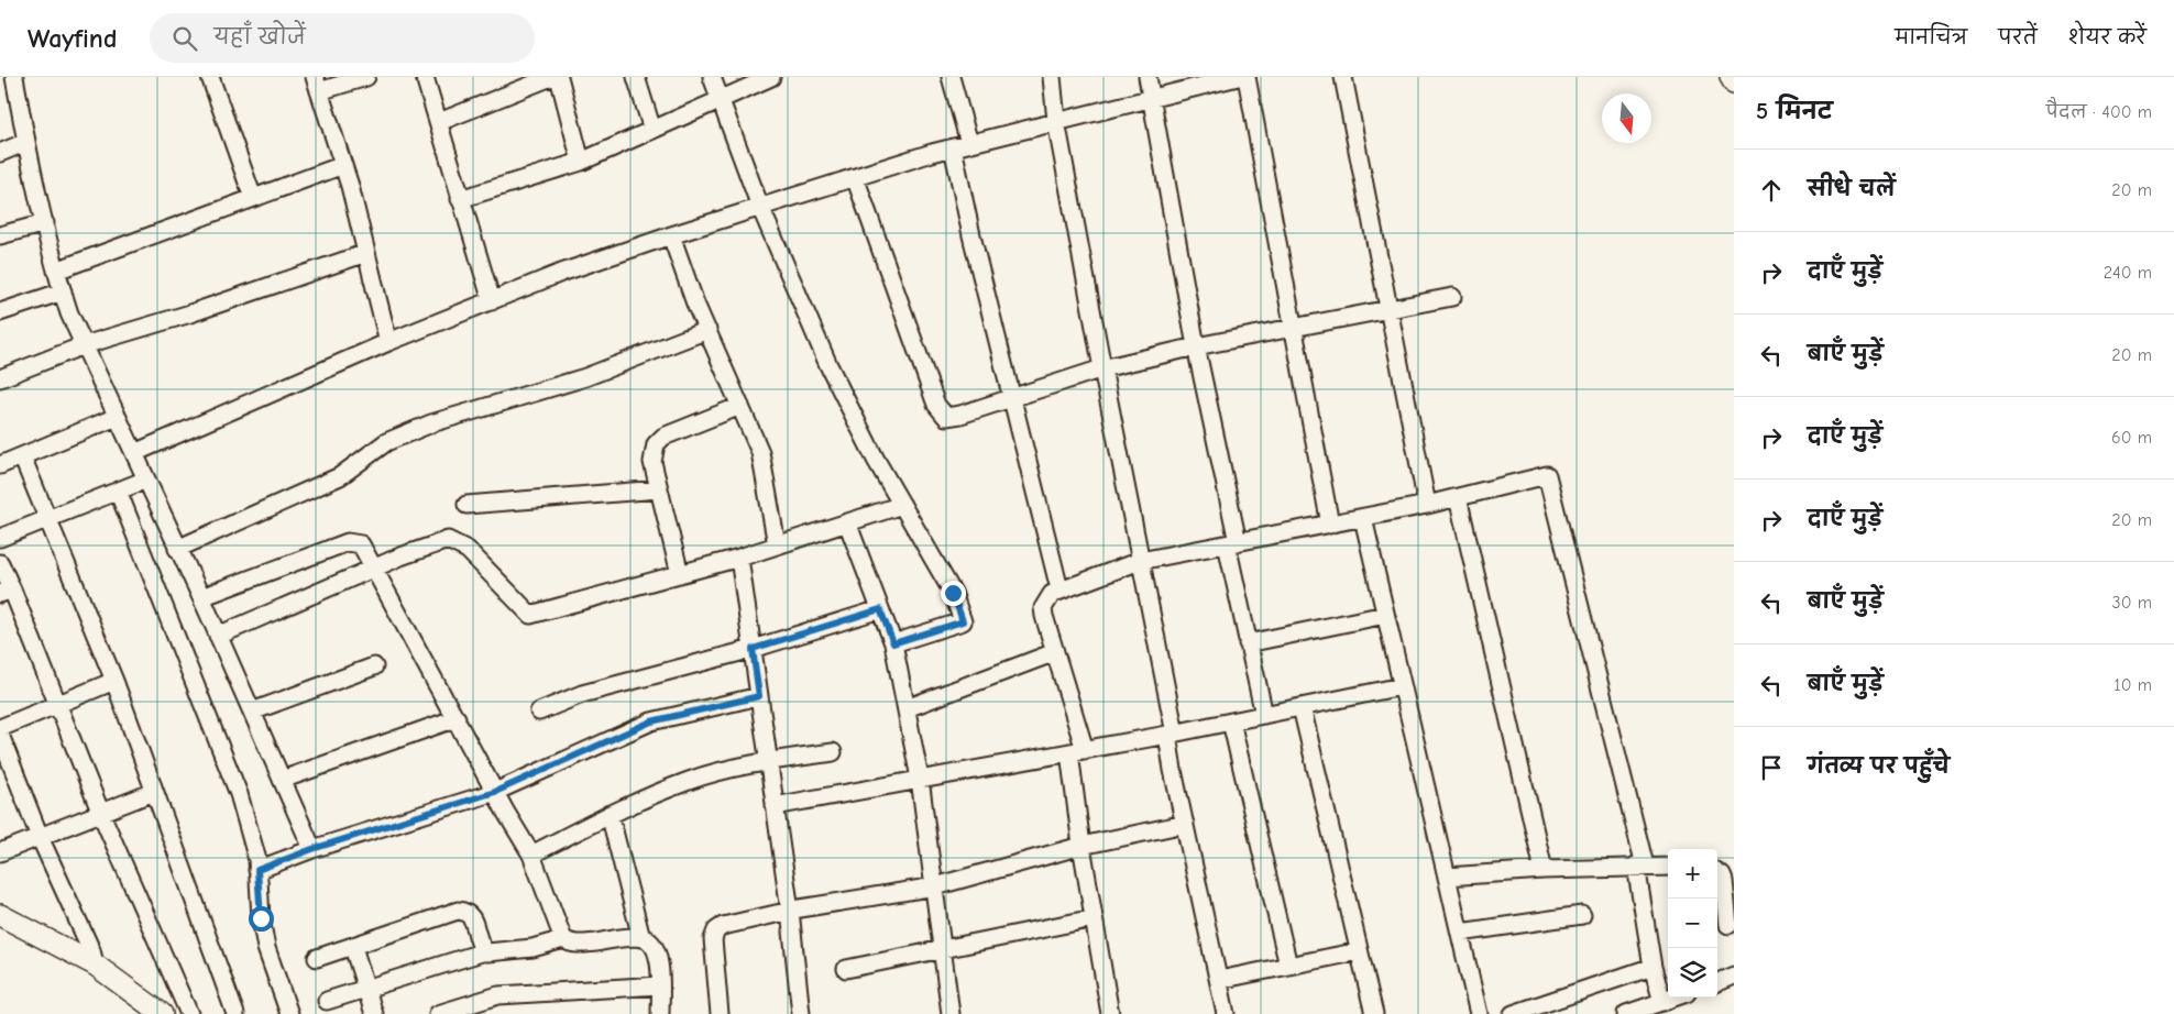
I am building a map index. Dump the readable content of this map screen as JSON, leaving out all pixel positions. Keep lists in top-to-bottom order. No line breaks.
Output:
{"north":"bottom","page":{"header":"Wayfind","search":"यहाँ खोजें","nav":["मानचित्र","परतें","शेयर करें"],"heading":["5 मिनट","पैदल · 400 m"],"list":[["सीधे चलें","20 m"],["दाएँ मुड़ें","240 m"],["बाएँ मुड़ें","20 m"],["दाएँ मुड़ें","60 m"],["दाएँ मुड़ें","20 m"],["बाएँ मुड़ें","30 m"],["बाएँ मुड़ें","10 m"],"गंतव्य पर पहुँचे"],"map_buttons":["+","−"]}}
